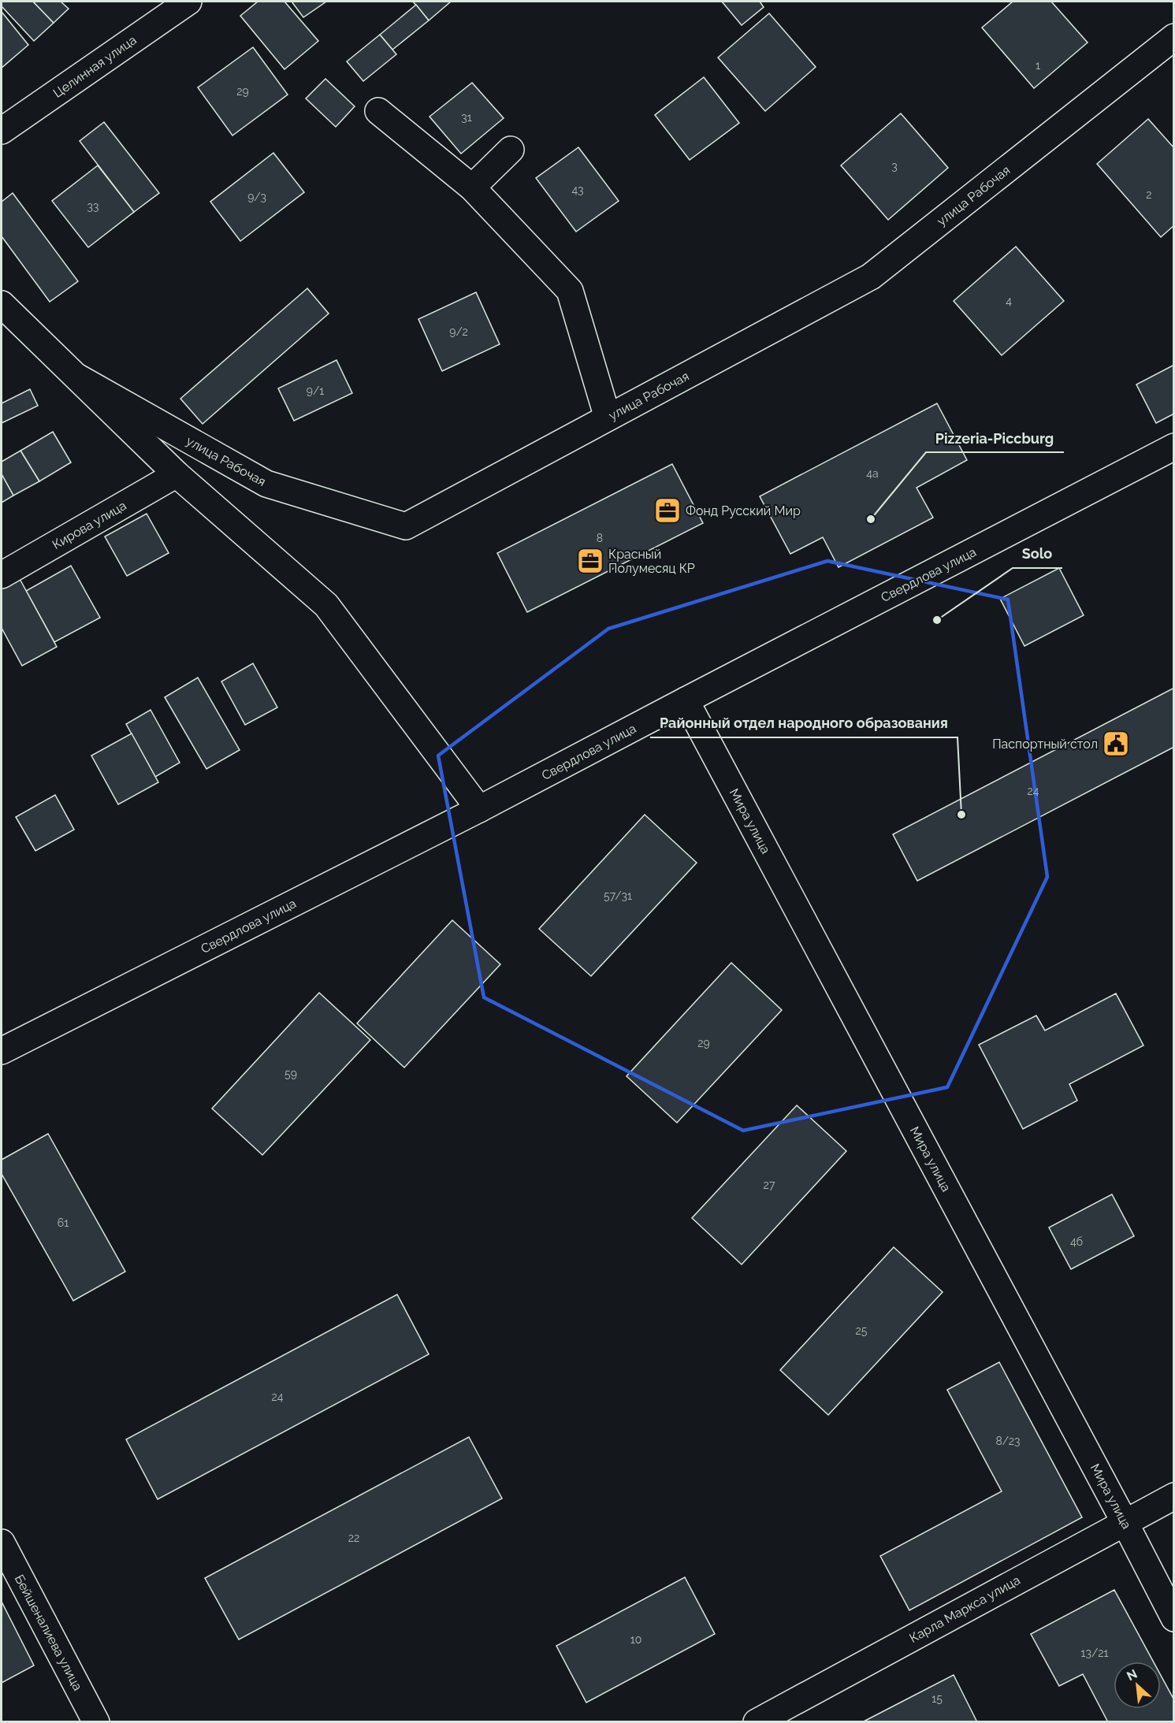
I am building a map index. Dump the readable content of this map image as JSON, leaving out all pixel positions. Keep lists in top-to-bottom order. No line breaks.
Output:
{"streets":{"street":["Целинная улица","улица Рабочая","Кирова улица","Свердлова улица","Мира улица","Карла Маркса улица","Бейшеналиева улица"]},"crossings":[["Свердлова улица","Мира улица"],["Мира улица","Карла Маркса улица"]],"places":{"office":["Фонд Русский Мир","Красный Полумесяц КР"],"other":["Pizzeria-Piccburg","Solo","Районный отдел народного образования"],"public building":["Паспортный стол"]},"house_numbers":["1","29","31","3","43","2","9/3","33","4","9/2","9/1","4a","8","24","57/31","29","59","27","61","4б","25","24","8/23","22","10","13/21","15"],"north":"top left"}
